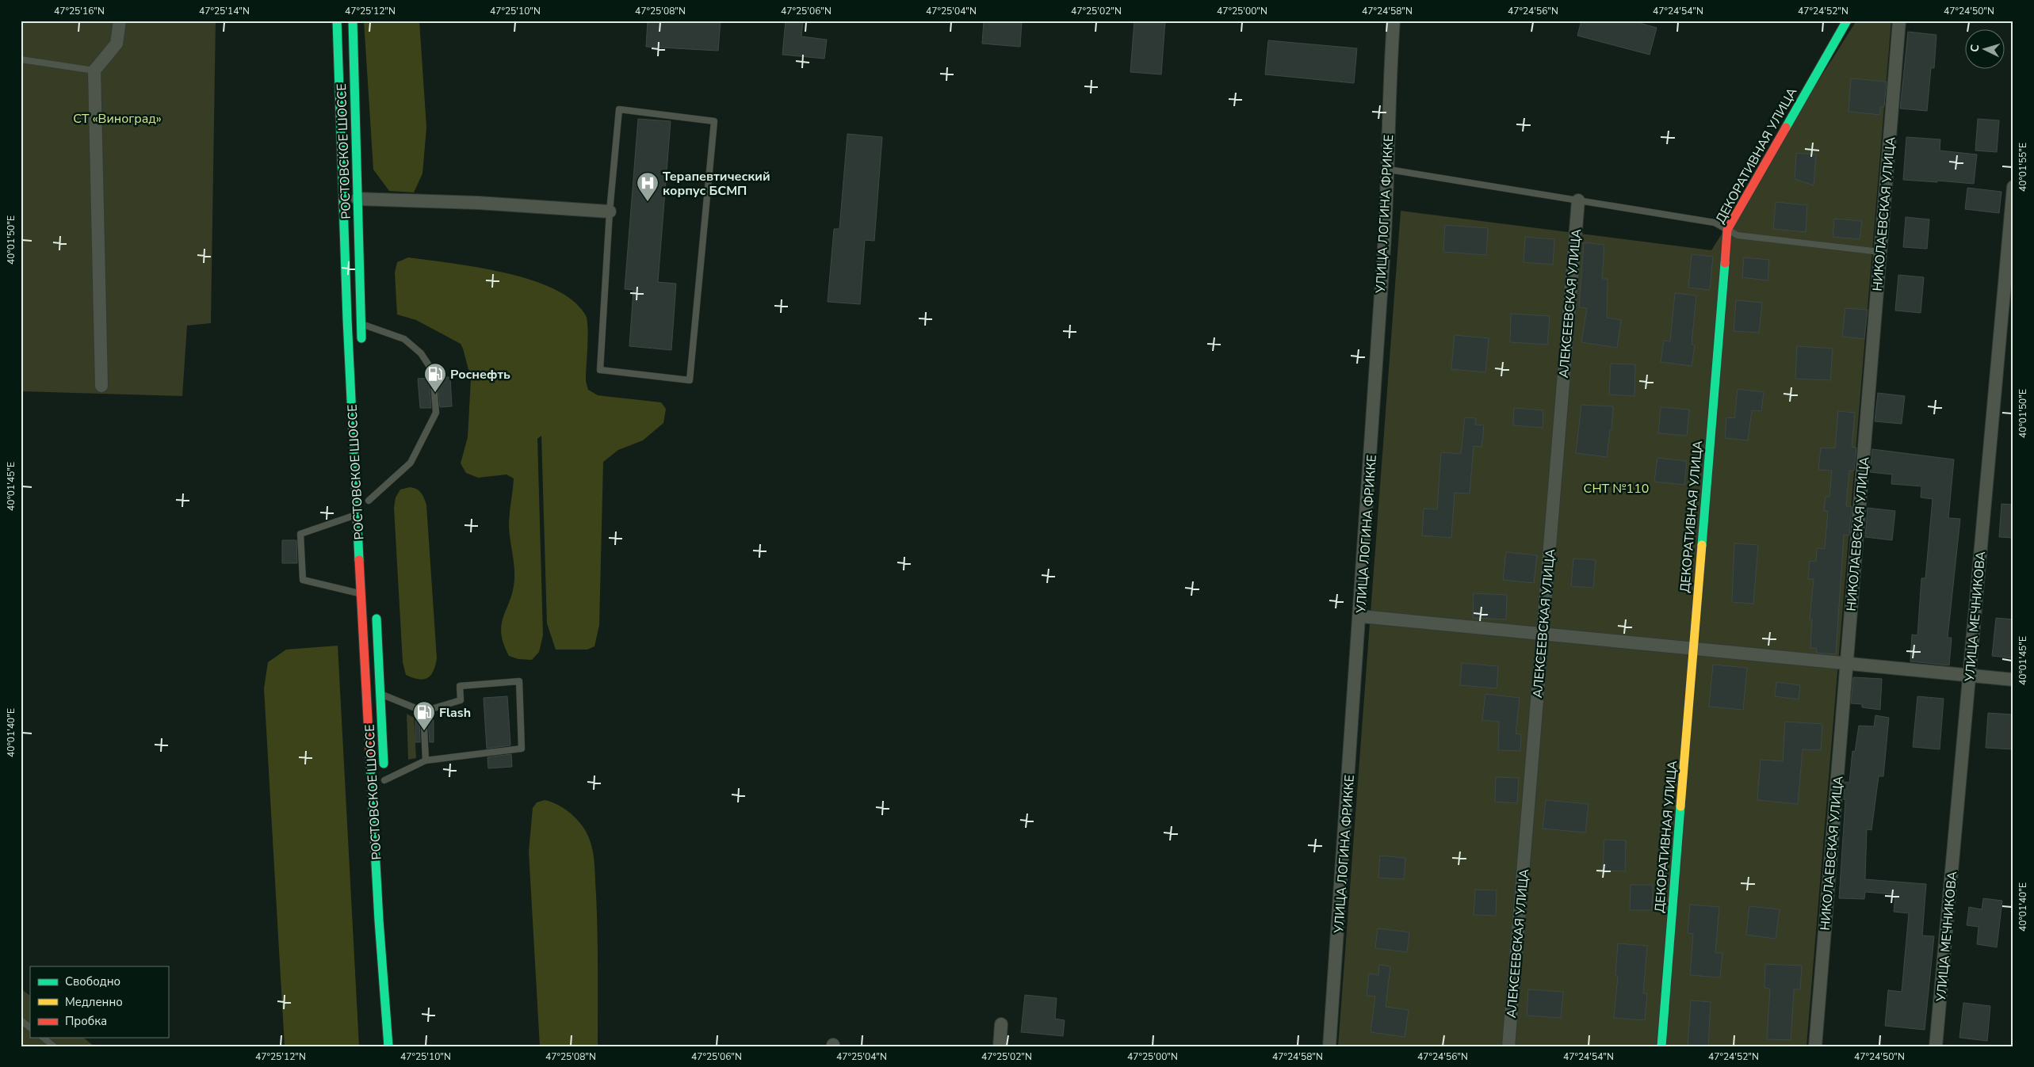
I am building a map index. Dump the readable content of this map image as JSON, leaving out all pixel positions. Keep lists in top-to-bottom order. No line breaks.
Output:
{"streets":{"main road":["РОСТОВСКОЕ ШОССЕ","ДЕКОРАТИВНАЯ УЛИЦА"],"street":["УЛИЦА ЛОГИНА ФРИККЕ","НИКОЛАЕВСКАЯ УЛИЦА","АЛЕКСЕЕВСКАЯ УЛИЦА","УЛИЦА МЕЧНИКОВА"]},"parks":["СТ «Виноград»","СНТ №110"],"places":{"hospital":["Терапевтический корпус БСМП"],"fuel station":["Роснефть","Flash"]},"legend":["Свободно","Медленно","Пробка"],"north":"left","coordinates":["47°25'16\"N","47°25'14\"N","47°25'12\"N","47°25'10\"N","47°25'08\"N","47°25'06\"N","47°25'04\"N","47°25'02\"N","47°25'00\"N","47°24'58\"N","47°24'56\"N","47°24'54\"N","47°24'52\"N","47°24'50\"N","40°01'55\"E","40°01'50\"E","40°01'45\"E","40°01'40\"E"]}
